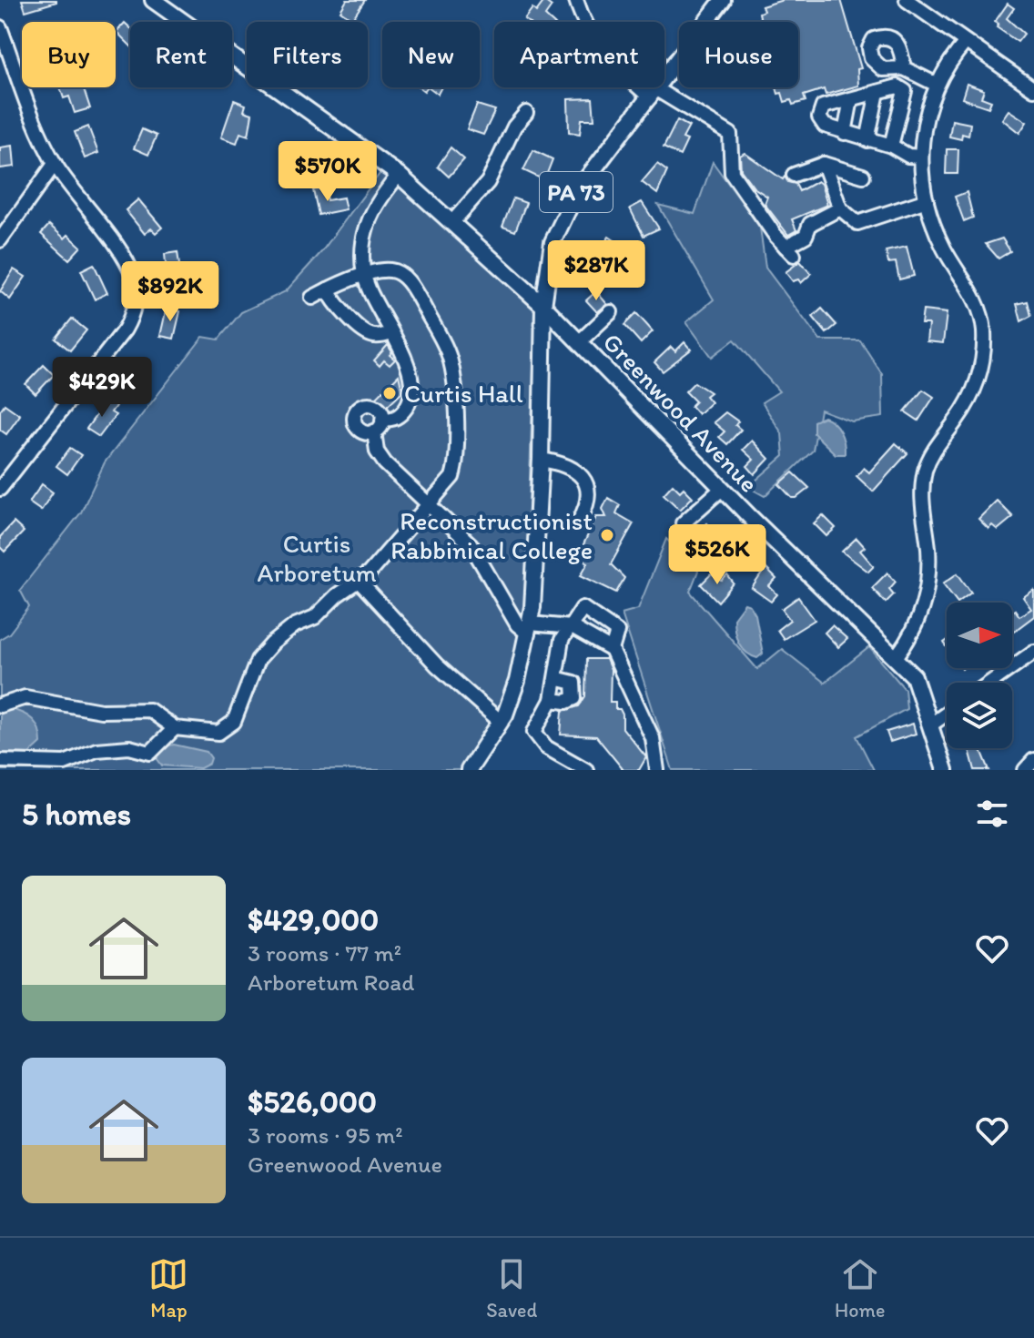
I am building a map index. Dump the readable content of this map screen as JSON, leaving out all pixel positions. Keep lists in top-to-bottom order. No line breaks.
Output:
{"streets":{"main road":["PA 73","Greenwood Avenue"]},"crossings":[["PA 73","Greenwood Avenue"]],"parks":["Curtis Arboretum"],"places":["Curtis Hall","Reconstructionist Rabbinical College"],"north":"right","page":{"chip":["Buy","Rent","Filters","New","Apartment","House"],"price":["$570K","$287K","$892K","$429K","$526K"],"heading":"5 homes","list":[{"name":"$429,000","note":"3 rooms · 77 m² · Arboretum Road"},{"name":"$526,000","note":"3 rooms · 95 m² · Greenwood Avenue"}],"tabs":["Map","Saved","Home"]}}
